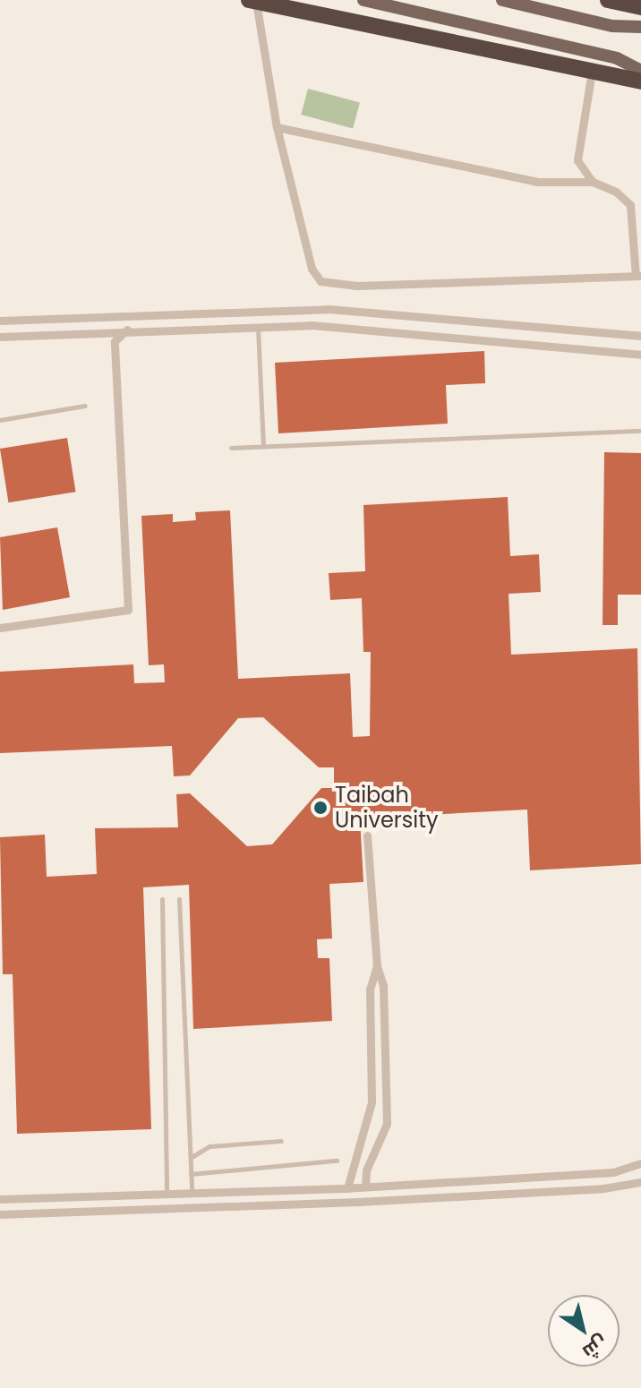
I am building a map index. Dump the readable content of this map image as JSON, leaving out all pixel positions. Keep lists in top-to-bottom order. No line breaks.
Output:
{"places":["Taibah University"],"north":"bottom right"}
